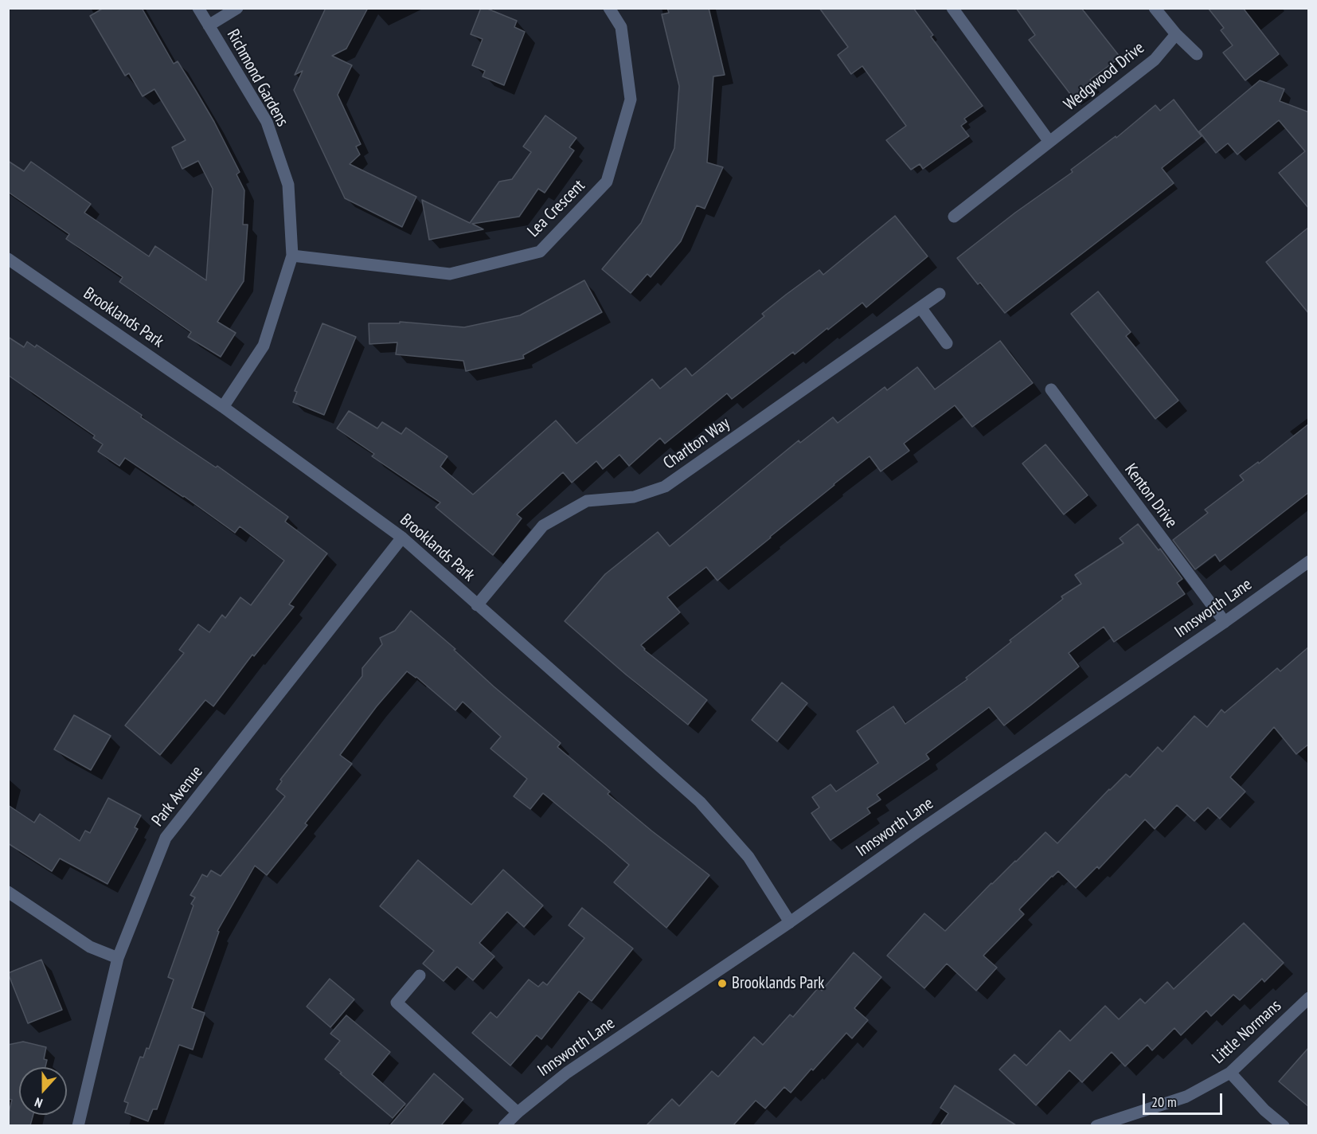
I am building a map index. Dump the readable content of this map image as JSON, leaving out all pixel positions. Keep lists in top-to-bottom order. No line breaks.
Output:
{"streets":{"street":["Wedgwood Drive","Richmond Gardens","Lea Crescent","Brooklands Park","Charlton Way","Kenton Drive","Innsworth Lane","Park Avenue","Little Normans"]},"crossings":[["Richmond Gardens","Lea Crescent"],["Richmond Gardens","Brooklands Park"],["Brooklands Park","Charlton Way"],["Brooklands Park","Innsworth Lane"],["Brooklands Park","Park Avenue"],["Kenton Drive","Innsworth Lane"]],"places":["Brooklands Park"],"scale_bar":"20 m","north":"bottom"}
